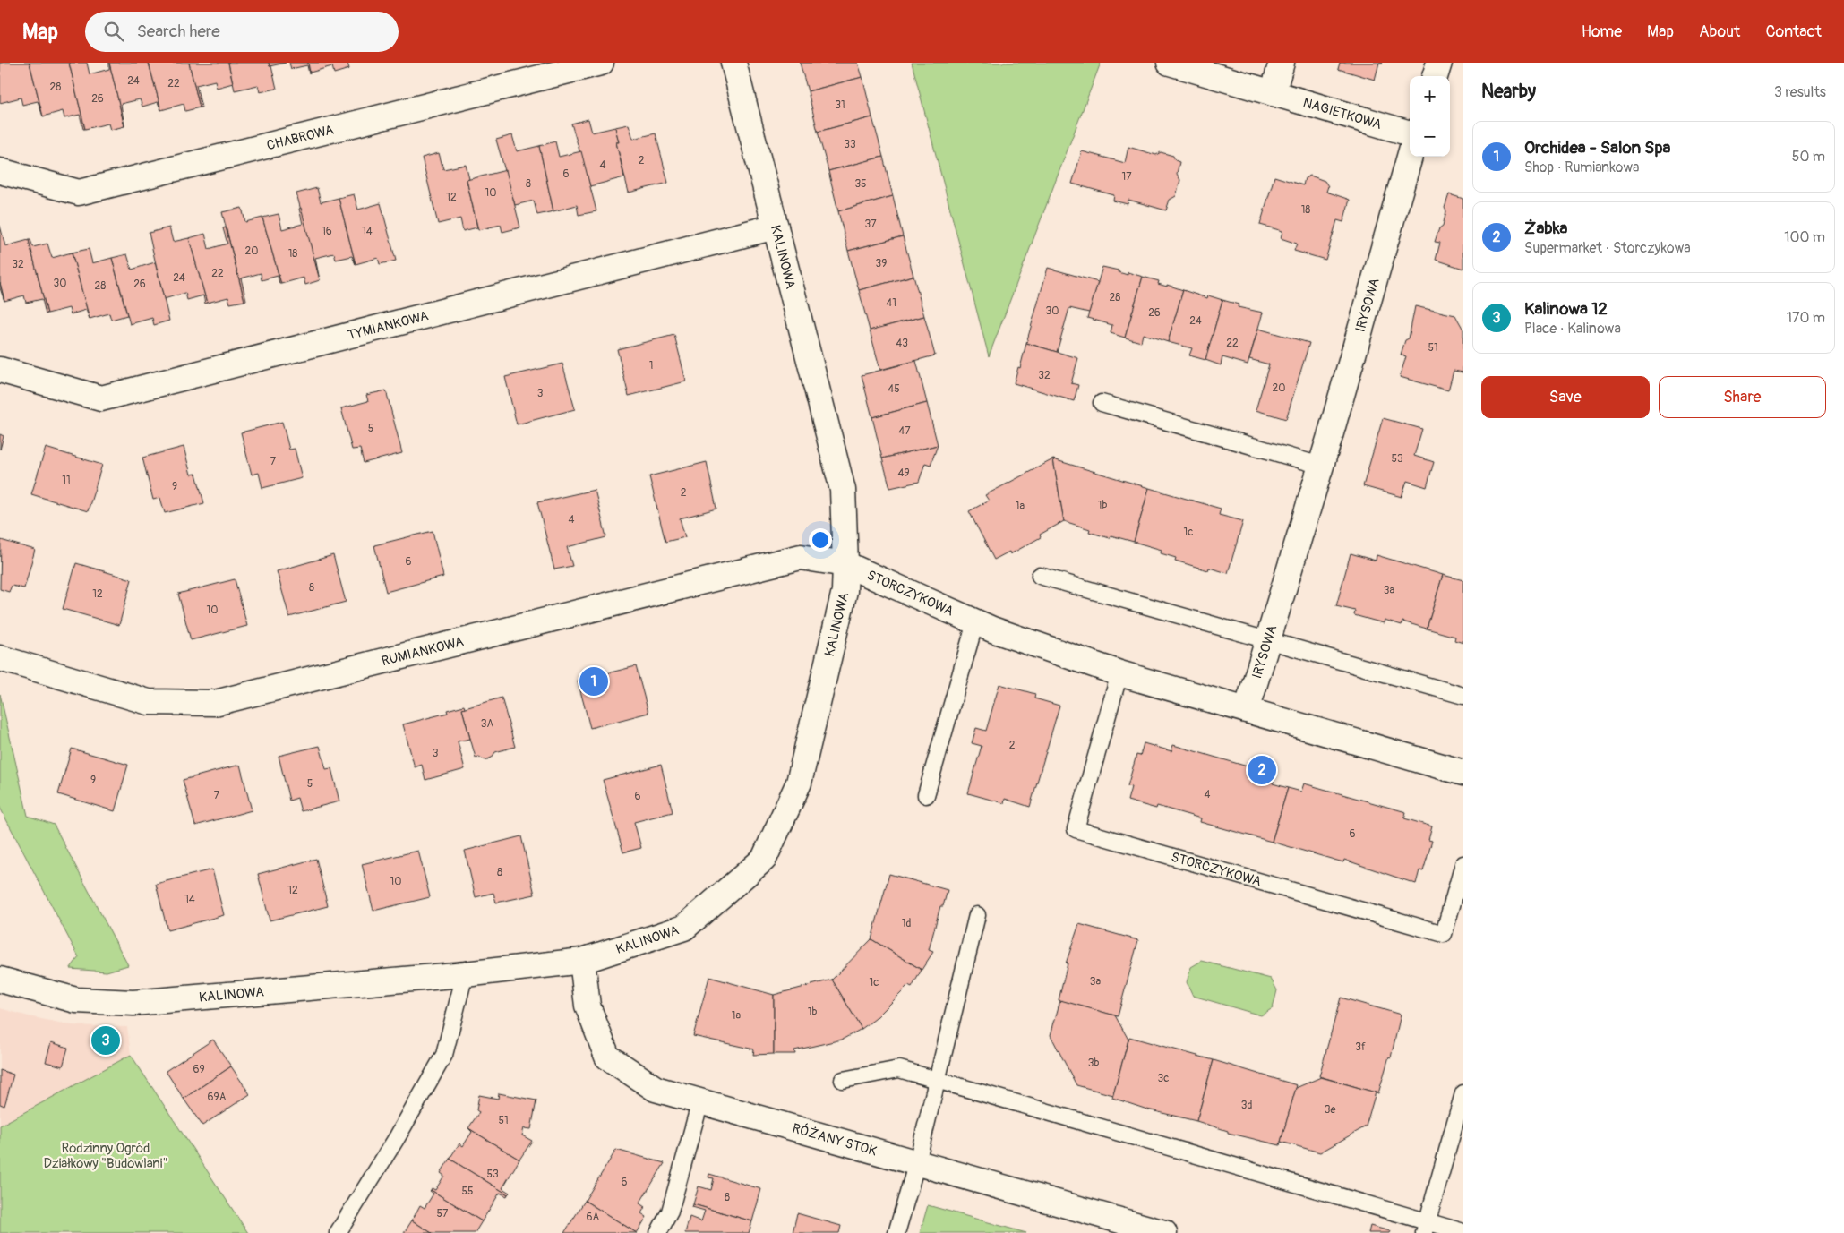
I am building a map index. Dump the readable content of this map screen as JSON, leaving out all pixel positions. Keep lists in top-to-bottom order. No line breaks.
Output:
{"streets":{"street":["NAGIETKOWA","CHABROWA","KALINOWA","IRYSOWA","TYMIANKOWA","STORCZYKOWA","RUMIANKOWA","RÓŻANY STOK"]},"crossings":[["KALINOWA","TYMIANKOWA"],["KALINOWA","STORCZYKOWA"],["KALINOWA","RUMIANKOWA"],["KALINOWA","RÓŻANY STOK"],["IRYSOWA","STORCZYKOWA"],["STORCZYKOWA","RUMIANKOWA"]],"parks":["Rodzinny Ogród Działkowy \"Budowlani\""],"house_numbers":["24","22","28","26","31","33","2","4","6","17","8","35","10","12","18","37","16","14","20","18","39","32","22","24","30","26","28","28","41","30","26","24","43","22","51","1","32","20","45","3","5","47","53","7","49","11","9","2","1b","1a","4","1c","6","8","3a","12","10","3A","2","3","9","5","4","7","6","6","8","10","12","14","1d","3a","1c","1b","1a","3f","3b","69","3c","69A","3d","3e","51","53","6","55","8","57","6A"],"page":{"header":"Map","search":"Search here","nav":["Home","Map","About","Contact"],"heading":["Nearby","3 results"],"map_buttons":["+","−"],"list":[{"mark":"1","name":"Orchidea - Salon Spa","note":"Shop · Rumiankowa","value":"50 m"},{"mark":"2","name":"Żabka","note":"Supermarket · Storczykowa","value":"100 m"},{"mark":"3","name":"Kalinowa 12","note":"Place · Kalinowa","value":"170 m"}],"buttons":["Save","Share"],"pins":["1","2","3"]}}
